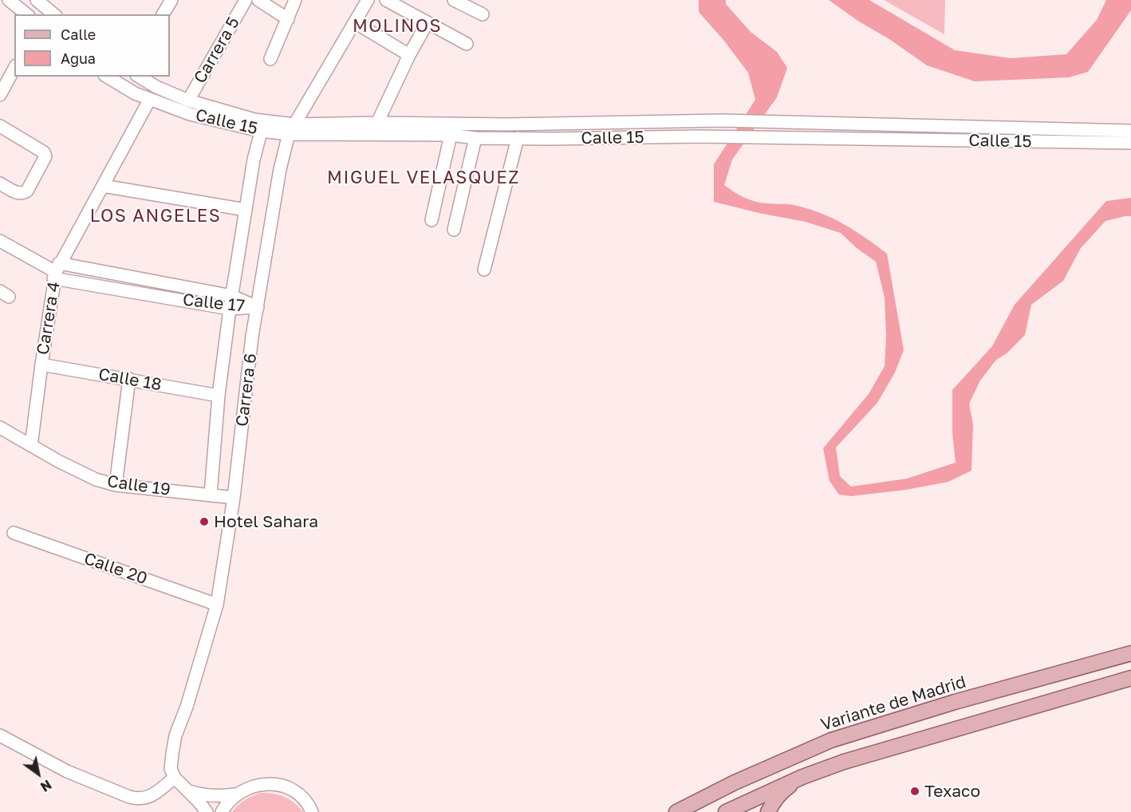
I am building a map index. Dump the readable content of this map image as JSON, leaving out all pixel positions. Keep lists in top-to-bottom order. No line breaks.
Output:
{"streets":{"main road":["Variante de Madrid"],"street":["Carrera 5","Calle 15","Calle 17","Carrera 4","Calle 18","Carrera 6","Calle 19","Calle 20"]},"crossings":[["Carrera 5","Calle 15"],["Calle 15","Carrera 4"],["Calle 15","Carrera 6"],["Calle 17","Carrera 4"],["Calle 17","Carrera 6"],["Carrera 4","Calle 18"],["Carrera 4","Calle 19"],["Calle 18","Carrera 6"],["Carrera 6","Calle 19"],["Carrera 6","Calle 20"]],"districts":["MOLINOS","MIGUEL VELASQUEZ","LOS ANGELES"],"places":["Hotel Sahara","Texaco"],"legend":["Calle","Agua"],"north":"bottom right"}
